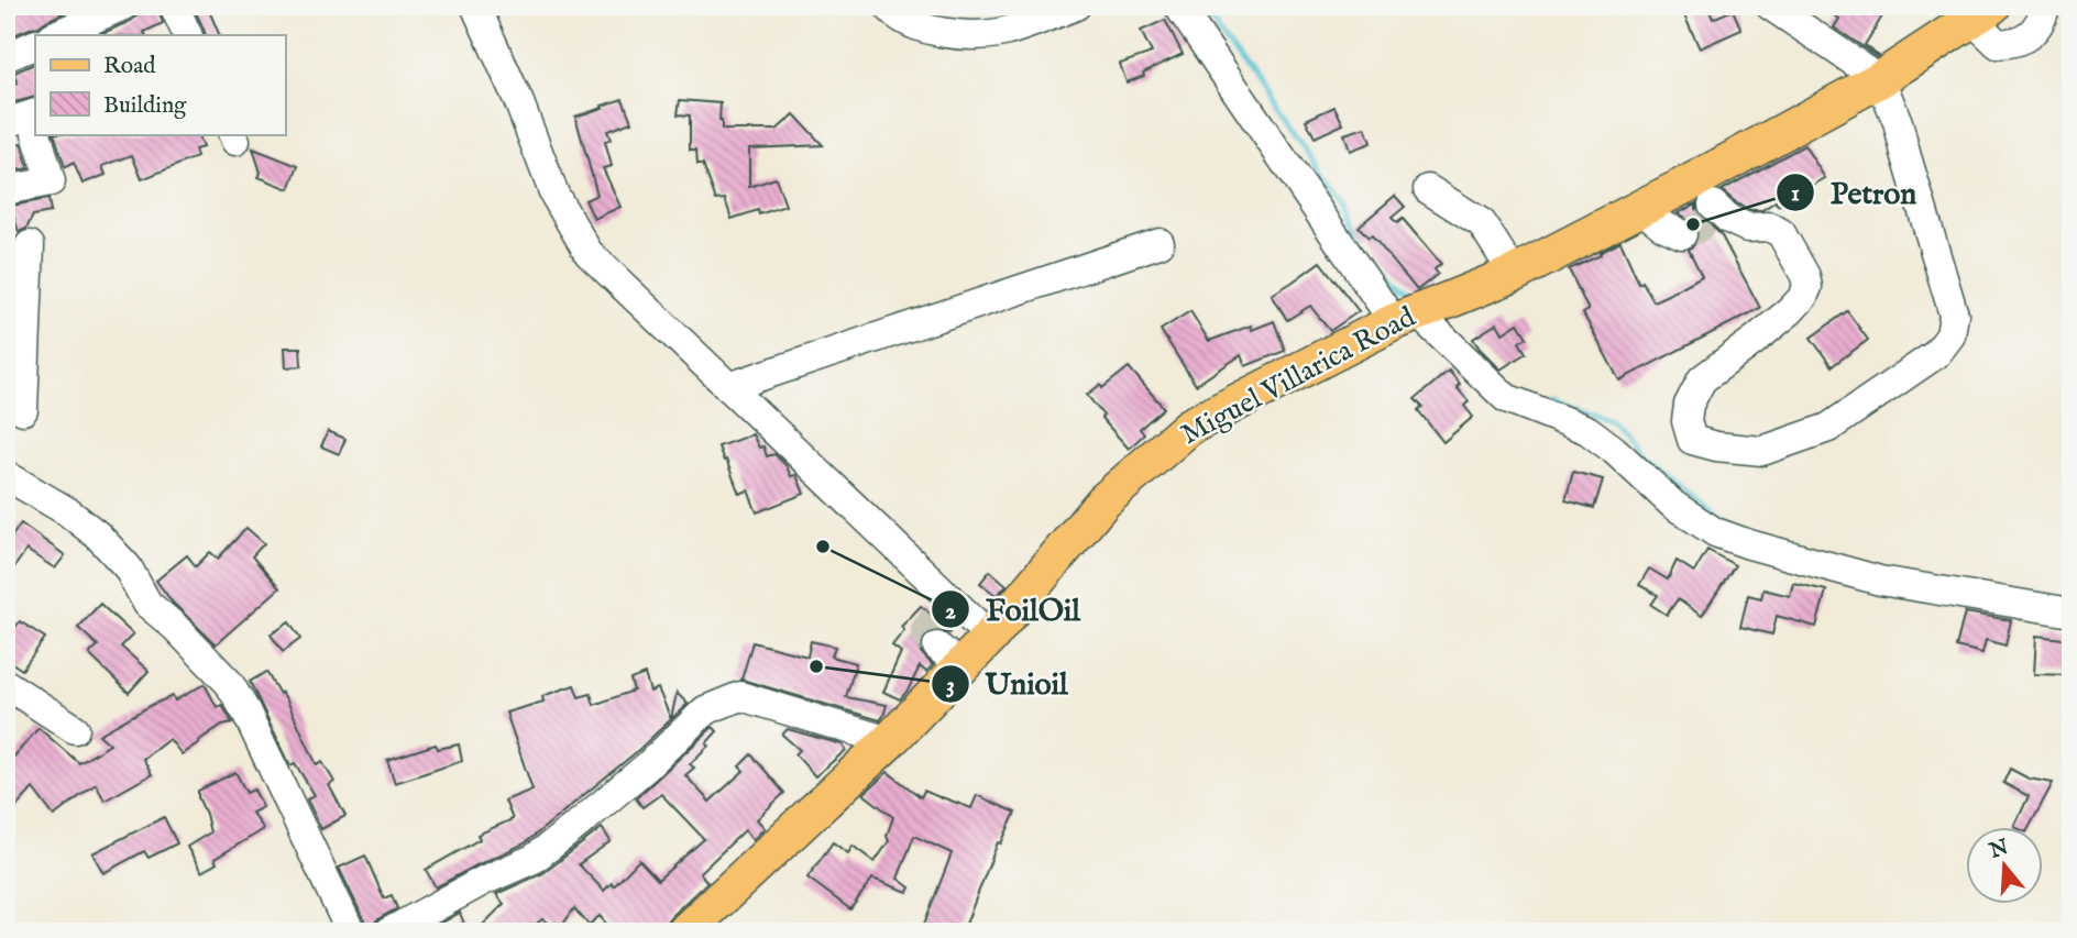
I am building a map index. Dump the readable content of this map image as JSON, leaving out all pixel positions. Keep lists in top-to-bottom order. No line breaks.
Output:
{"streets":{"main road":["Miguel Villarica Road"]},"places":["Petron","FoilOil","Unioil"],"legend":["Road","Building"],"north":"top"}
